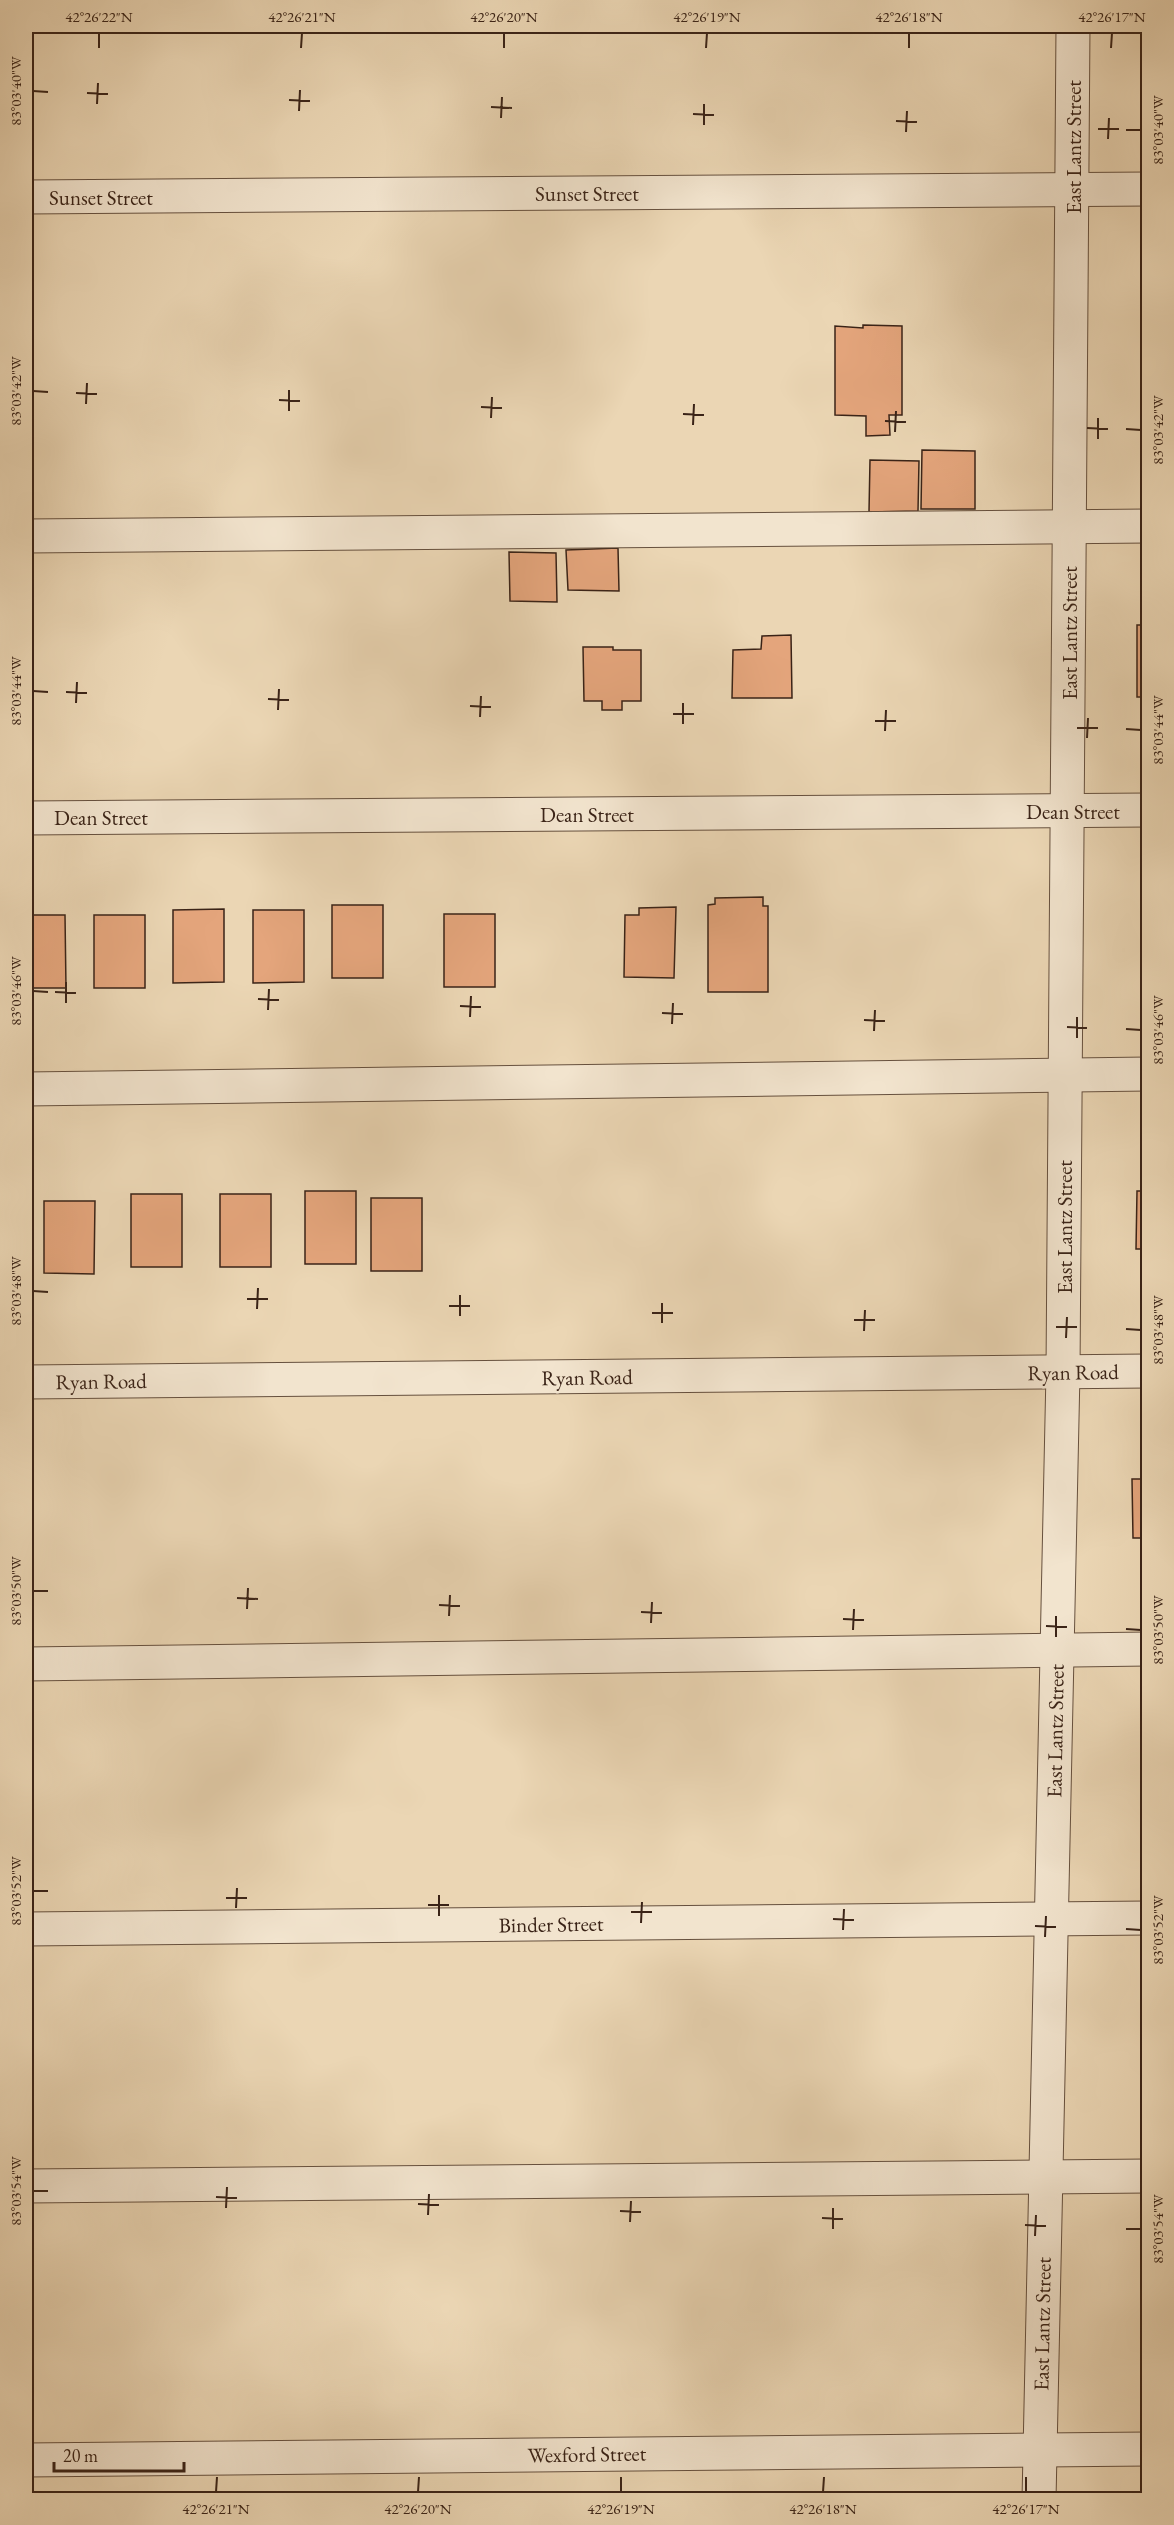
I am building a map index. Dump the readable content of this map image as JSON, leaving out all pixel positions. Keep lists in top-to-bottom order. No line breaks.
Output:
{"streets":{"street":["East Lantz Street","Sunset Street","Dean Street","Ryan Road","Binder Street","Wexford Street"]},"crossings":[["East Lantz Street","Sunset Street"],["East Lantz Street","Dean Street"],["East Lantz Street","Ryan Road"],["East Lantz Street","Binder Street"],["East Lantz Street","Wexford Street"]],"scale_bar":"20 m","coordinates":["42°26'22\"N","42°26'21\"N","42°26'20\"N","42°26'19\"N","42°26'18\"N","42°26'17\"N","83°03'40\"W","83°03'42\"W","83°03'44\"W","83°03'46\"W","83°03'48\"W","83°03'50\"W","83°03'52\"W","83°03'54\"W"]}
